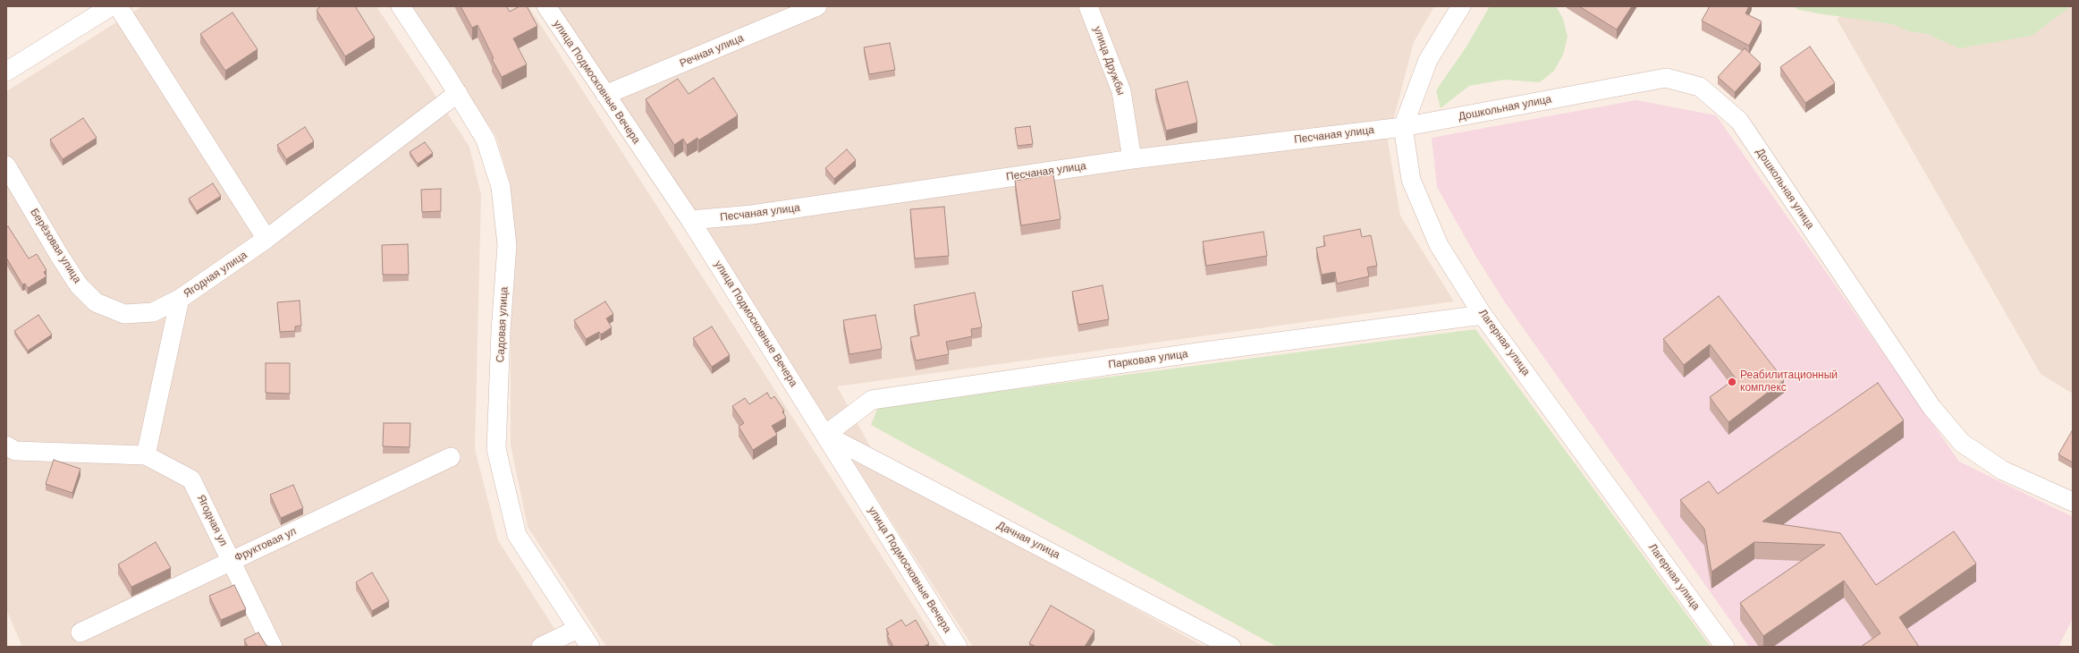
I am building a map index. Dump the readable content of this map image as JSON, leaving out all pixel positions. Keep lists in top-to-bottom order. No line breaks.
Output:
{"streets":{"street":["Речная улица","улица Дружбы","улица Подмосковные Вечера","Дошкольная улица","Песчаная улица","Берёзовая улица","Ягодная улица","Садовая улица","Лагерная улица","Парковая улица","Ягодная ул","Дачная улица","Фруктовая ул"]},"crossings":[["Речная улица","улица Подмосковные Вечера"],["улица Дружбы","Песчаная улица"],["улица Подмосковные Вечера","Песчаная улица"],["улица Подмосковные Вечера","Парковая улица"],["улица Подмосковные Вечера","Дачная улица"],["Дошкольная улица","Песчаная улица"],["Дошкольная улица","Лагерная улица"],["Песчаная улица","Лагерная улица"],["Берёзовая улица","Ягодная улица"],["Ягодная улица","Садовая улица"],["Ягодная улица","Ягодная ул"],["Лагерная улица","Парковая улица"],["Парковая улица","Дачная улица"],["Ягодная ул","Фруктовая ул"]],"places":["Реабилитационный комплекс"]}
